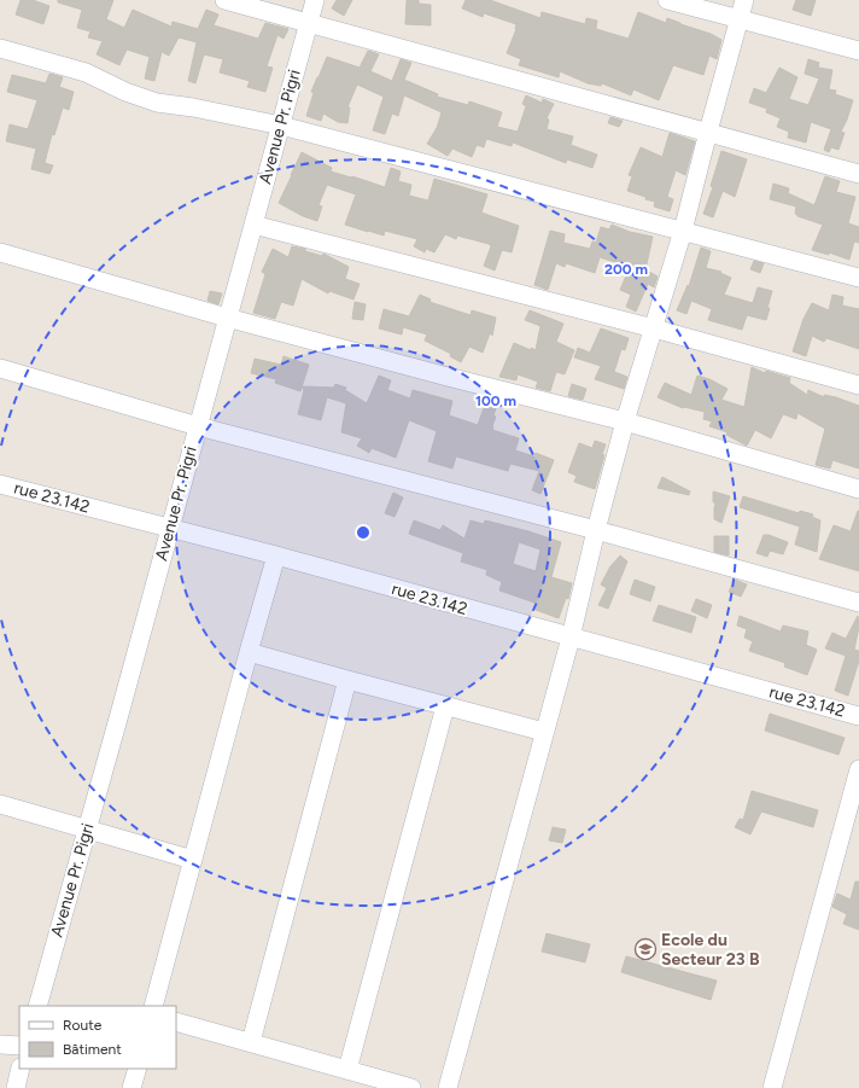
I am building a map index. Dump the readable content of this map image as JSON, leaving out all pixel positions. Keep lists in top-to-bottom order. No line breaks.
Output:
{"streets":{"street":["Avenue Pr. Pigri","rue 23.142"]},"crossings":[["Avenue Pr. Pigri","rue 23.142"]],"places":{"school or university":["Ecole du Secteur 23 B"]},"legend":["Route","Bâtiment"],"rings":["200 m","100 m"]}
